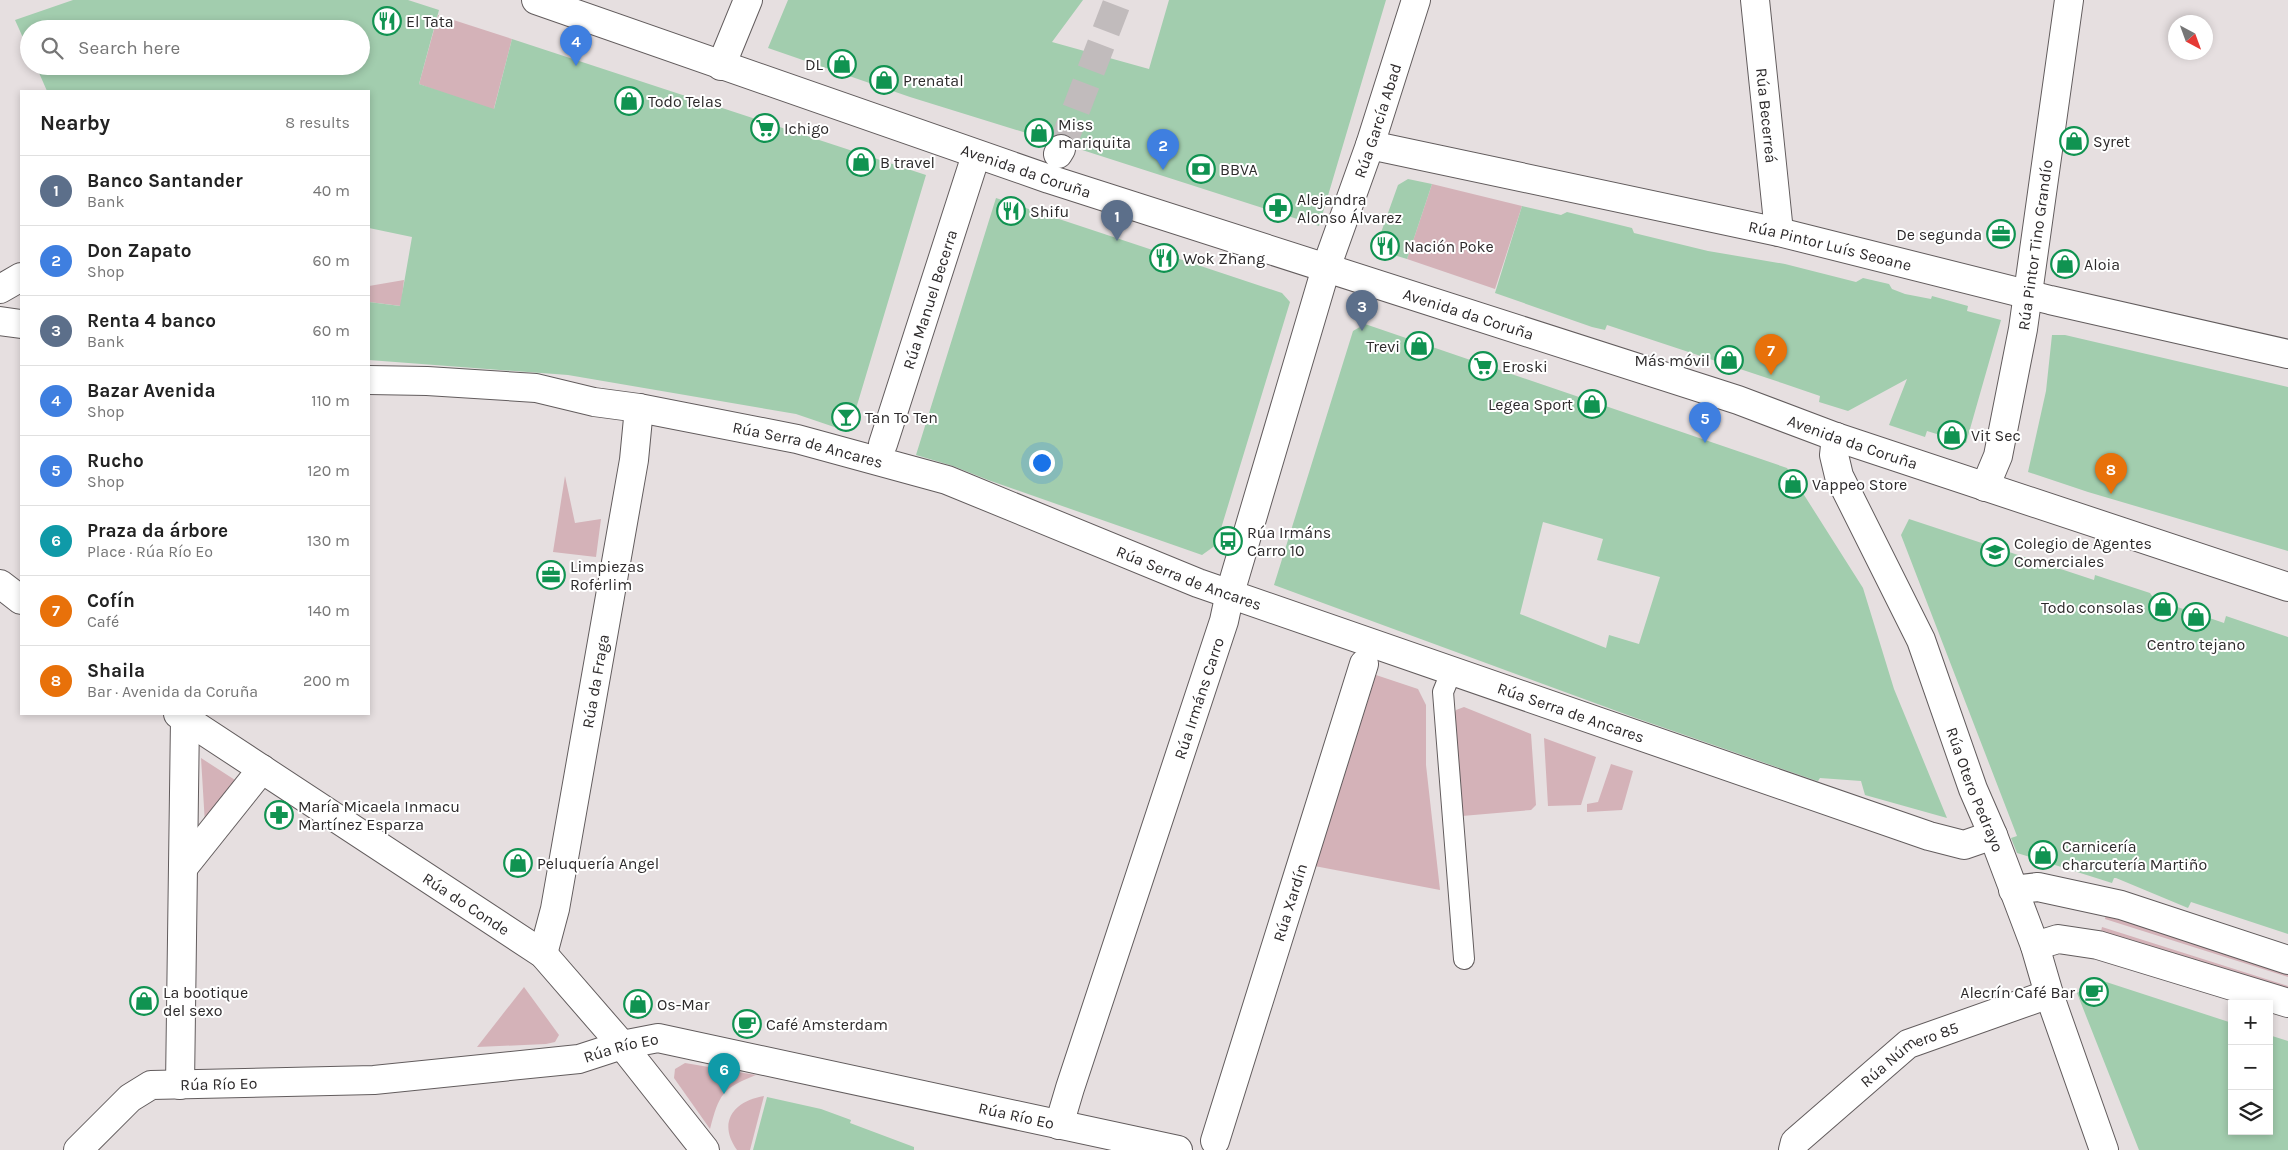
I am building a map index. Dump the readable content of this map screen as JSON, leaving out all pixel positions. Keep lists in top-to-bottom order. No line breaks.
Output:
{"streets":{"street":["Rúa Becerreá","Rúa García Abad","Avenida da Coruña","Rúa Pintor Tino Grandío","Rúa Pintor Luís Seoane","Rúa Manuel Becerra","Rúa Serra de Ancares","Rúa da Fraga","Rúa Irmáns Carro","Rúa Otero Pedrayo","Rúa Xardín","Rúa do Conde","Rúa Río Eo","Rúa Número 85"]},"crossings":[["Rúa Becerreá","Rúa Pintor Luís Seoane"],["Rúa García Abad","Avenida da Coruña"],["Rúa García Abad","Rúa Pintor Luís Seoane"],["Rúa García Abad","Rúa Irmáns Carro"],["Avenida da Coruña","Rúa Pintor Tino Grandío"],["Avenida da Coruña","Rúa Manuel Becerra"],["Avenida da Coruña","Rúa Irmáns Carro"],["Avenida da Coruña","Rúa Otero Pedrayo"],["Rúa Pintor Tino Grandío","Rúa Pintor Luís Seoane"],["Rúa Serra de Ancares","Rúa da Fraga"],["Rúa Serra de Ancares","Rúa Irmáns Carro"],["Rúa Serra de Ancares","Rúa Otero Pedrayo"],["Rúa da Fraga","Rúa do Conde"],["Rúa Irmáns Carro","Rúa Río Eo"],["Rúa Otero Pedrayo","Rúa Número 85"],["Rúa do Conde","Rúa Río Eo"]],"places":{"restaurant":["El Tata","Shifu","Nación Poke","Wok Zhang"],"shop":["DL","Prenatal","Todo Telas","Miss mariquita","Syret","B travel","Aloia","Trevi","Más móvil","Legea Sport","Vit Sec","Vappeo Store","Todo consolas","Centro tejano","Carnicería charcutería Martiño","Peluquería Angel","La bootique del sexo","Os-Mar"],"supermarket":["Ichigo","Eroski"],"bank":["BBVA"],"pharmacy":["Alejandra Alonso Álvarez","María Micaela Inmacu Martínez Esparza"],"office":["De segunda","Limpiezas Roferlim"],"bar":["Tan To Ten"],"bus stop":["Rúa Irmáns Carro 10"],"school or university":["Colegio de Agentes Comerciales"],"cafe":["Alecrín Café Bar","Café Amsterdam"]},"north":"bottom right","page":{"search":"Search here","pins":["4","2","1","3","7","5","8","6"],"heading":["Nearby","8 results"],"list":[{"mark":"1","name":"Banco Santander","note":"Bank","value":"40 m"},{"mark":"2","name":"Don Zapato","note":"Shop","value":"60 m"},{"mark":"3","name":"Renta 4 banco","note":"Bank","value":"60 m"},{"mark":"4","name":"Bazar Avenida","note":"Shop","value":"110 m"},{"mark":"5","name":"Rucho","note":"Shop","value":"120 m"},{"mark":"6","name":"Praza da árbore","note":"Place · Rúa Río Eo","value":"130 m"},{"mark":"7","name":"Cofín","note":"Café","value":"140 m"},{"mark":"8","name":"Shaila","note":"Bar · Avenida da Coruña","value":"200 m"}],"map_buttons":["+","−"]}}
